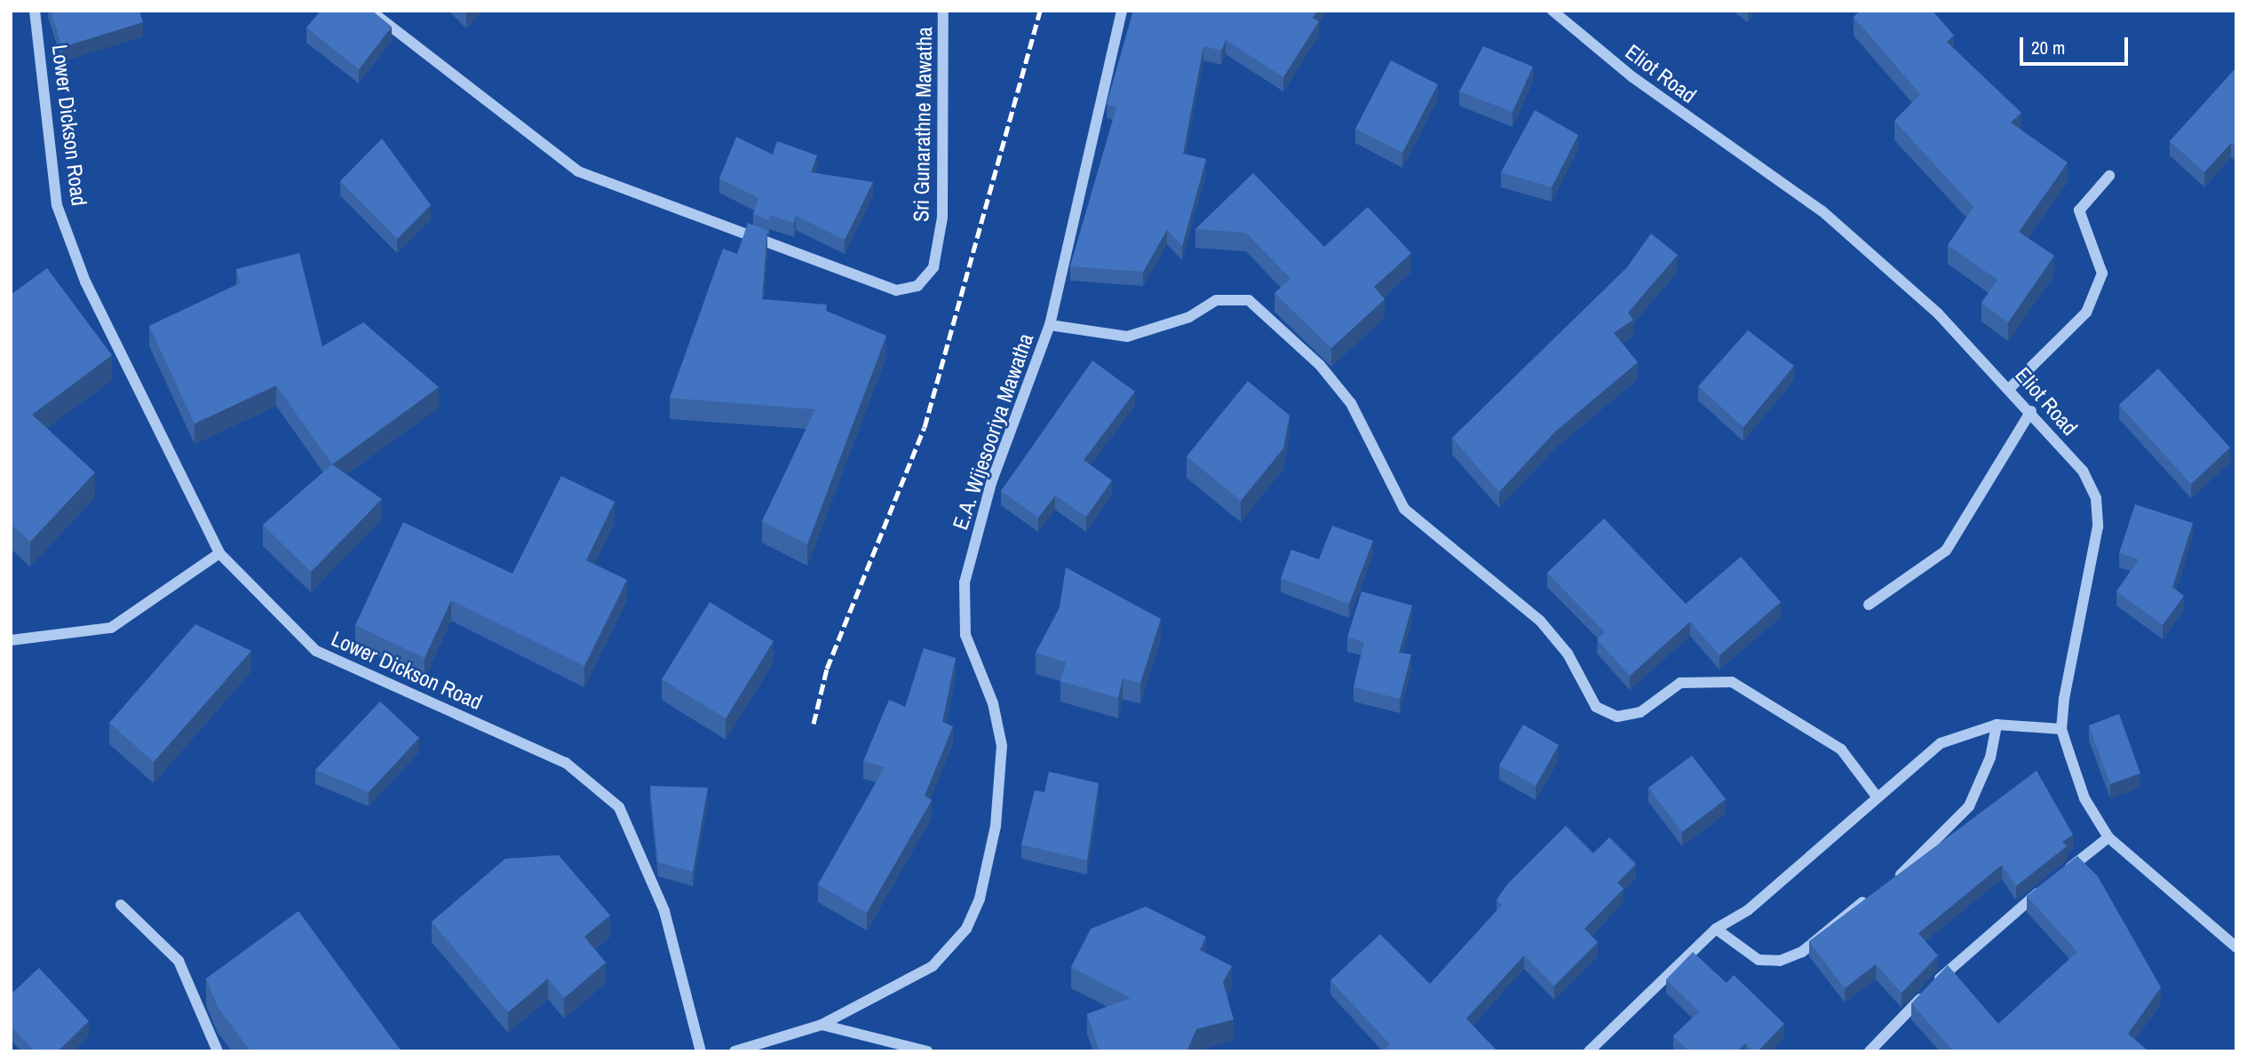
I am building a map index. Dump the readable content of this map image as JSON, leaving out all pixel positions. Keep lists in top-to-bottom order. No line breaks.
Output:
{"streets":{"street":["Eliot Road","Sri Gunarathne Mawatha","Lower Dickson Road","E.A. Wijesooriya Mawatha"]},"scale_bar":"20 m"}
